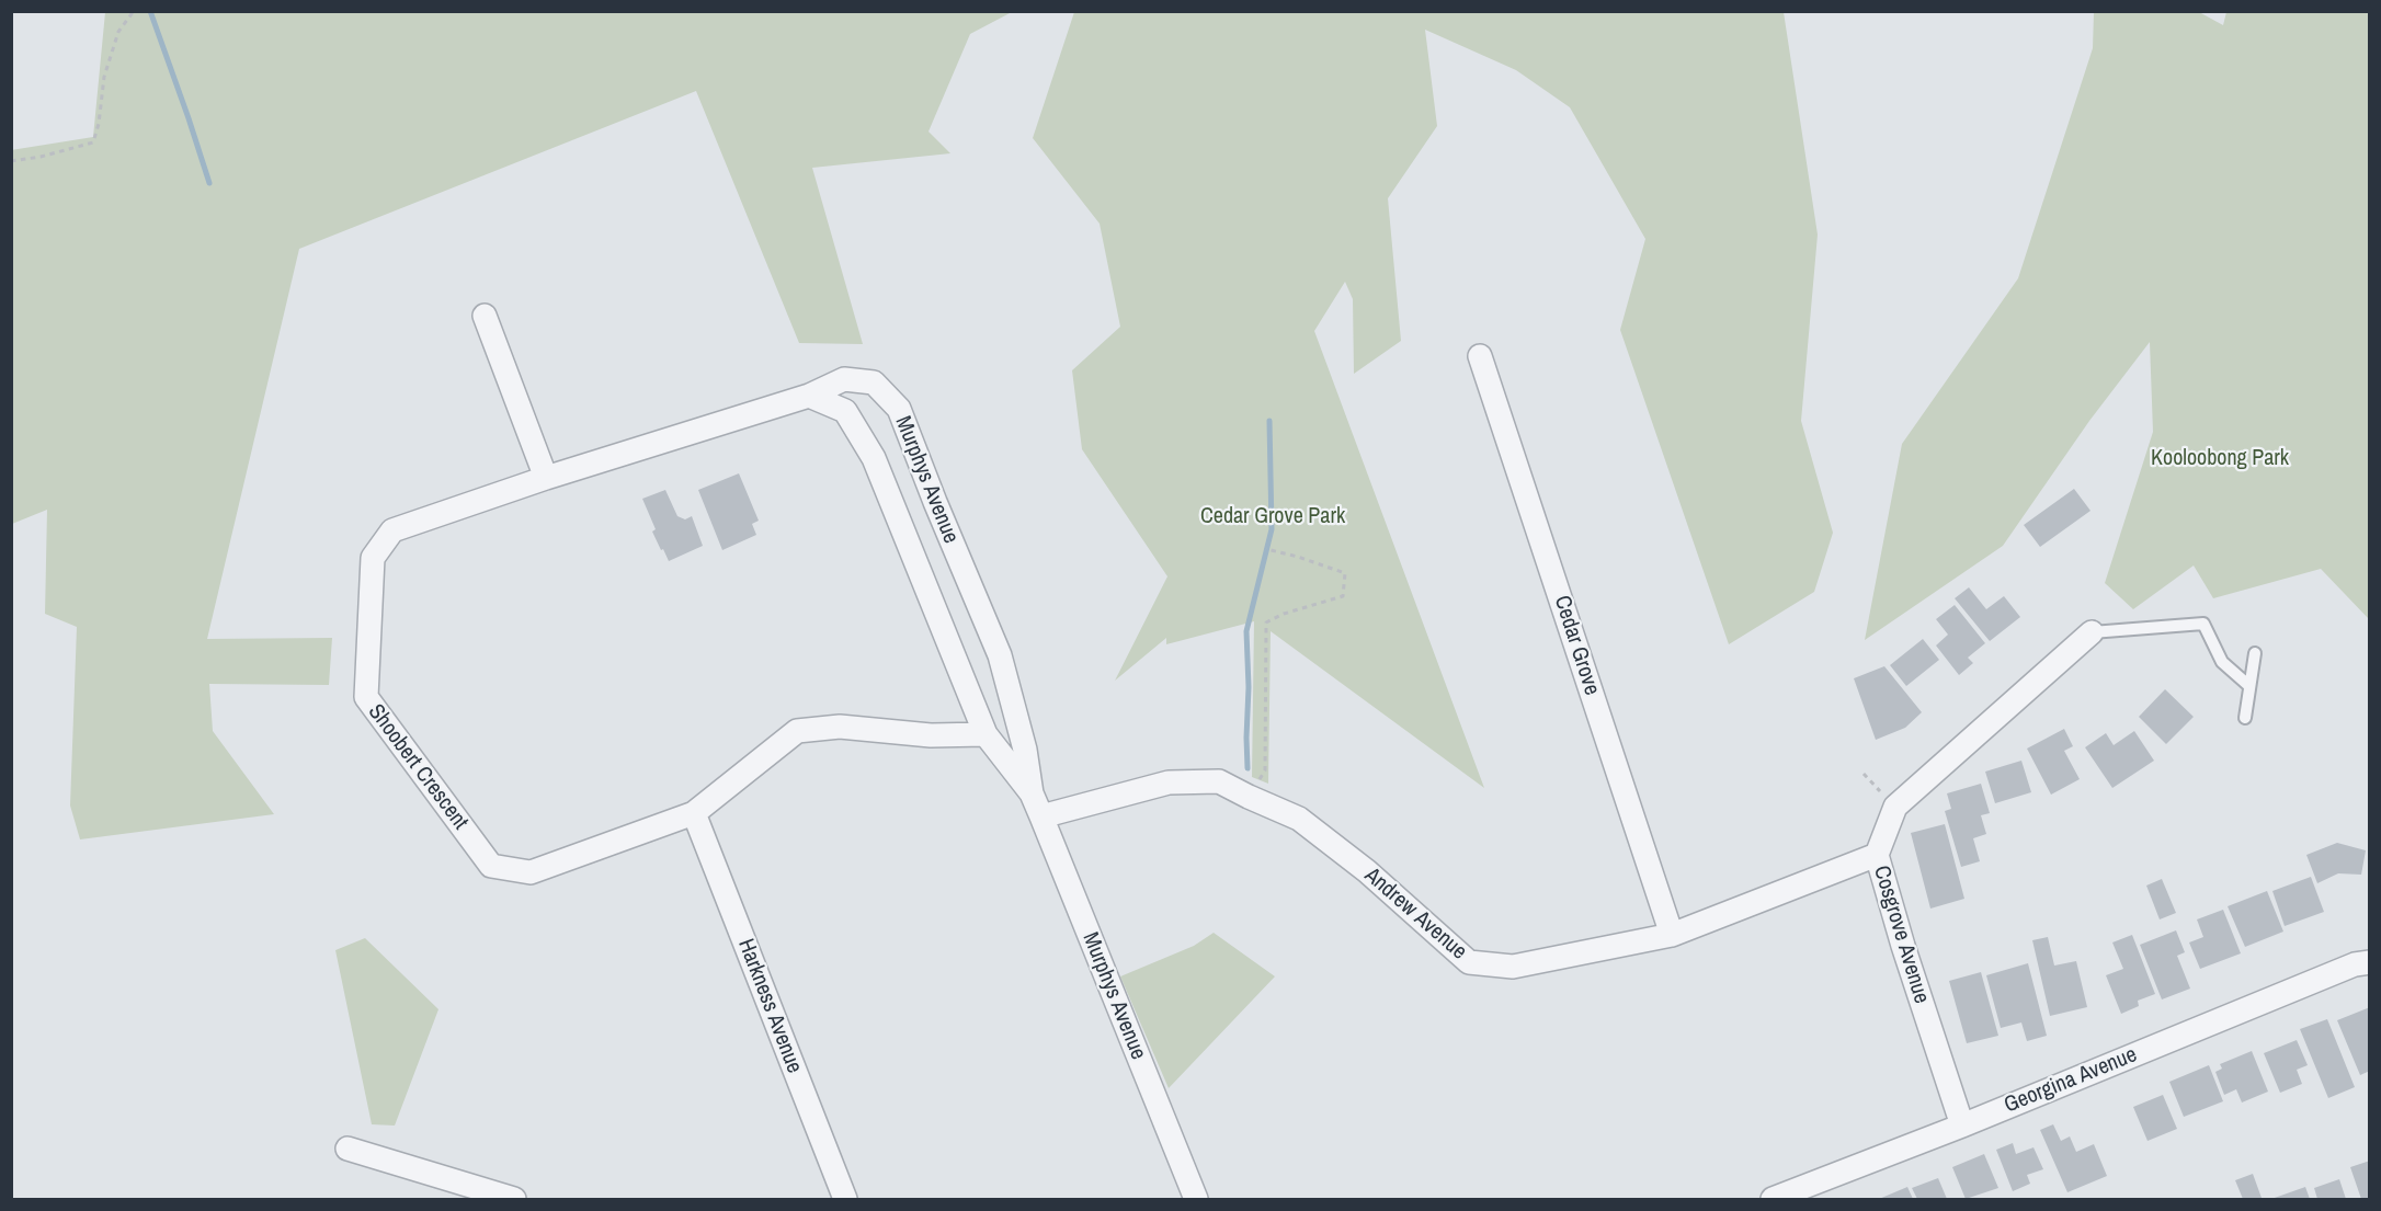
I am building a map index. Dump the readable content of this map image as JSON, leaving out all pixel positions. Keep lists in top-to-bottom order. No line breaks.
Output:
{"streets":{"street":["Murphys Avenue","Cedar Grove","Shoobert Crescent","Andrew Avenue","Cosgrove Avenue","Harkness Avenue","Georgina Avenue"]},"crossings":[["Murphys Avenue","Shoobert Crescent"],["Murphys Avenue","Andrew Avenue"],["Cedar Grove","Andrew Avenue"],["Shoobert Crescent","Harkness Avenue"],["Andrew Avenue","Cosgrove Avenue"],["Cosgrove Avenue","Georgina Avenue"]],"parks":["Kooloobong Park","Cedar Grove Park"]}
